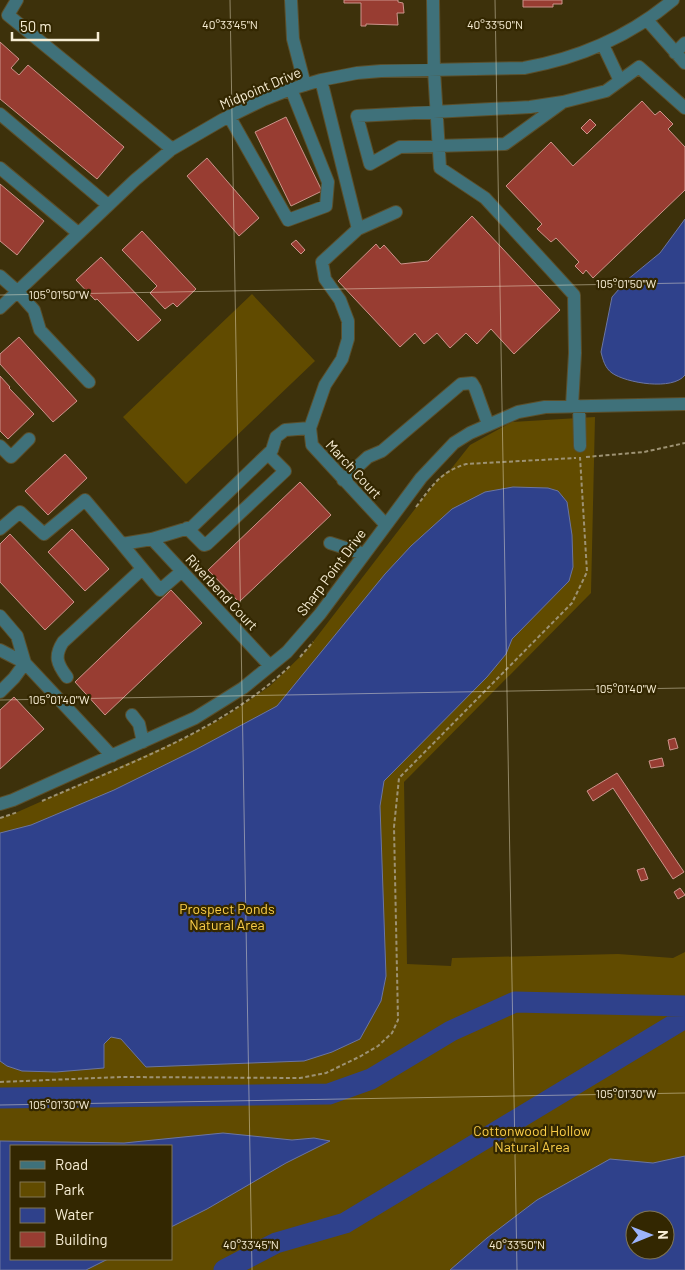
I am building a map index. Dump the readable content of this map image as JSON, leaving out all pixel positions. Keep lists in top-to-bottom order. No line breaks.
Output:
{"streets":{"street":["Midpoint Drive","March Court","Sharp Point Drive","Riverbend Court"]},"crossings":[["March Court","Sharp Point Drive"],["Sharp Point Drive","Riverbend Court"]],"parks":["Prospect Ponds Natural Area","Cottonwood Hollow Natural Area"],"legend":["Road","Park","Water","Building"],"scale_bar":"50 m","north":"right","coordinates":["40°33'45\"N","40°33'50\"N","105°01'50\"W","105°01'40\"W","105°01'30\"W"]}
